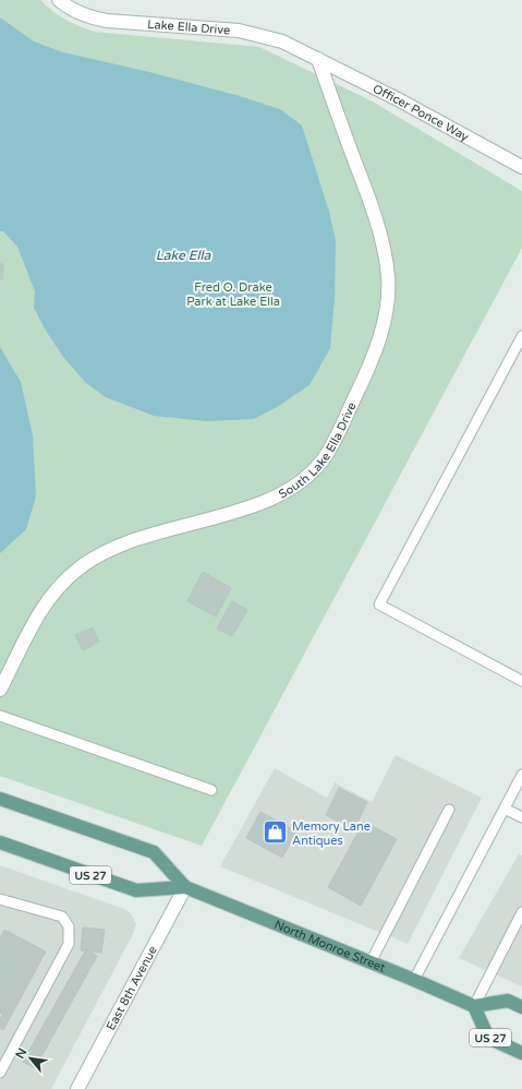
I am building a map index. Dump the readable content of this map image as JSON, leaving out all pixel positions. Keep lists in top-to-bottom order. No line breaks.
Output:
{"streets":{"main road":["US 27","North Monroe Street"],"street":["Lake Ella Drive","Officer Ponce Way","South Lake Ella Drive","East 8th Avenue"]},"crossings":[["Lake Ella Drive","Officer Ponce Way"],["Lake Ella Drive","South Lake Ella Drive"],["Officer Ponce Way","South Lake Ella Drive"],["US 27","North Monroe Street"],["North Monroe Street","East 8th Avenue"]],"water":["Lake Ella"],"parks":["Fred O. Drake Park at Lake Ella"],"places":{"shop":["Memory Lane Antiques"]},"north":"top left"}
